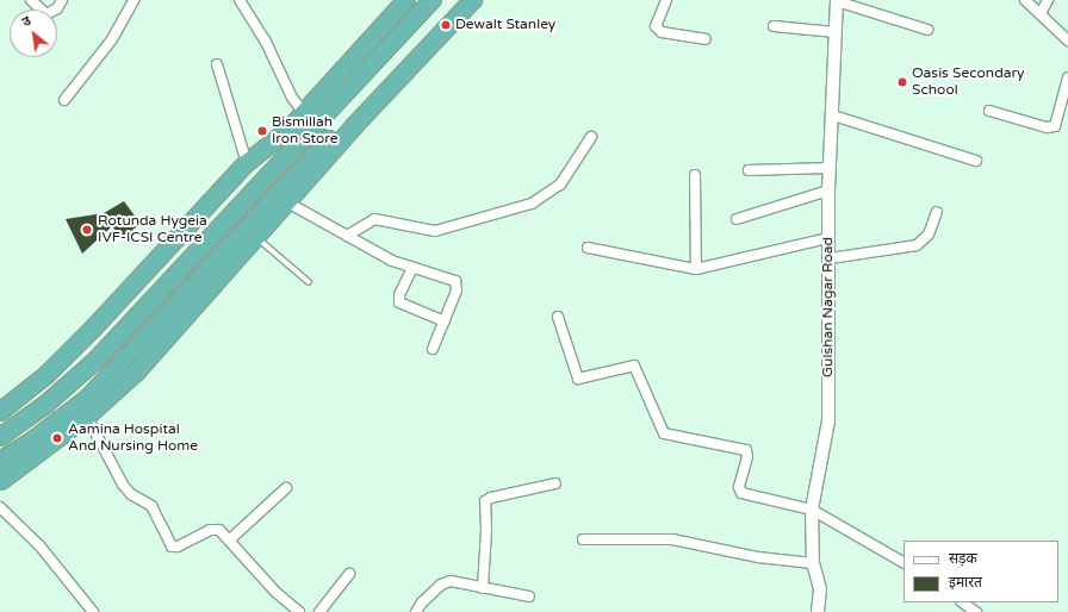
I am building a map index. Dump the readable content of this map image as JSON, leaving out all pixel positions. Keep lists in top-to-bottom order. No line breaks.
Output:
{"streets":{"street":["Gulshan Nagar Road"]},"places":["Dewalt Stanley","Oasis Secondary School","Bismillah Iron Store","Rotunda Hygeia IVF-ICSI Centre","Aamina Hospital And Nursing Home"],"legend":["सड़क","इमारत"],"north":"top left"}
